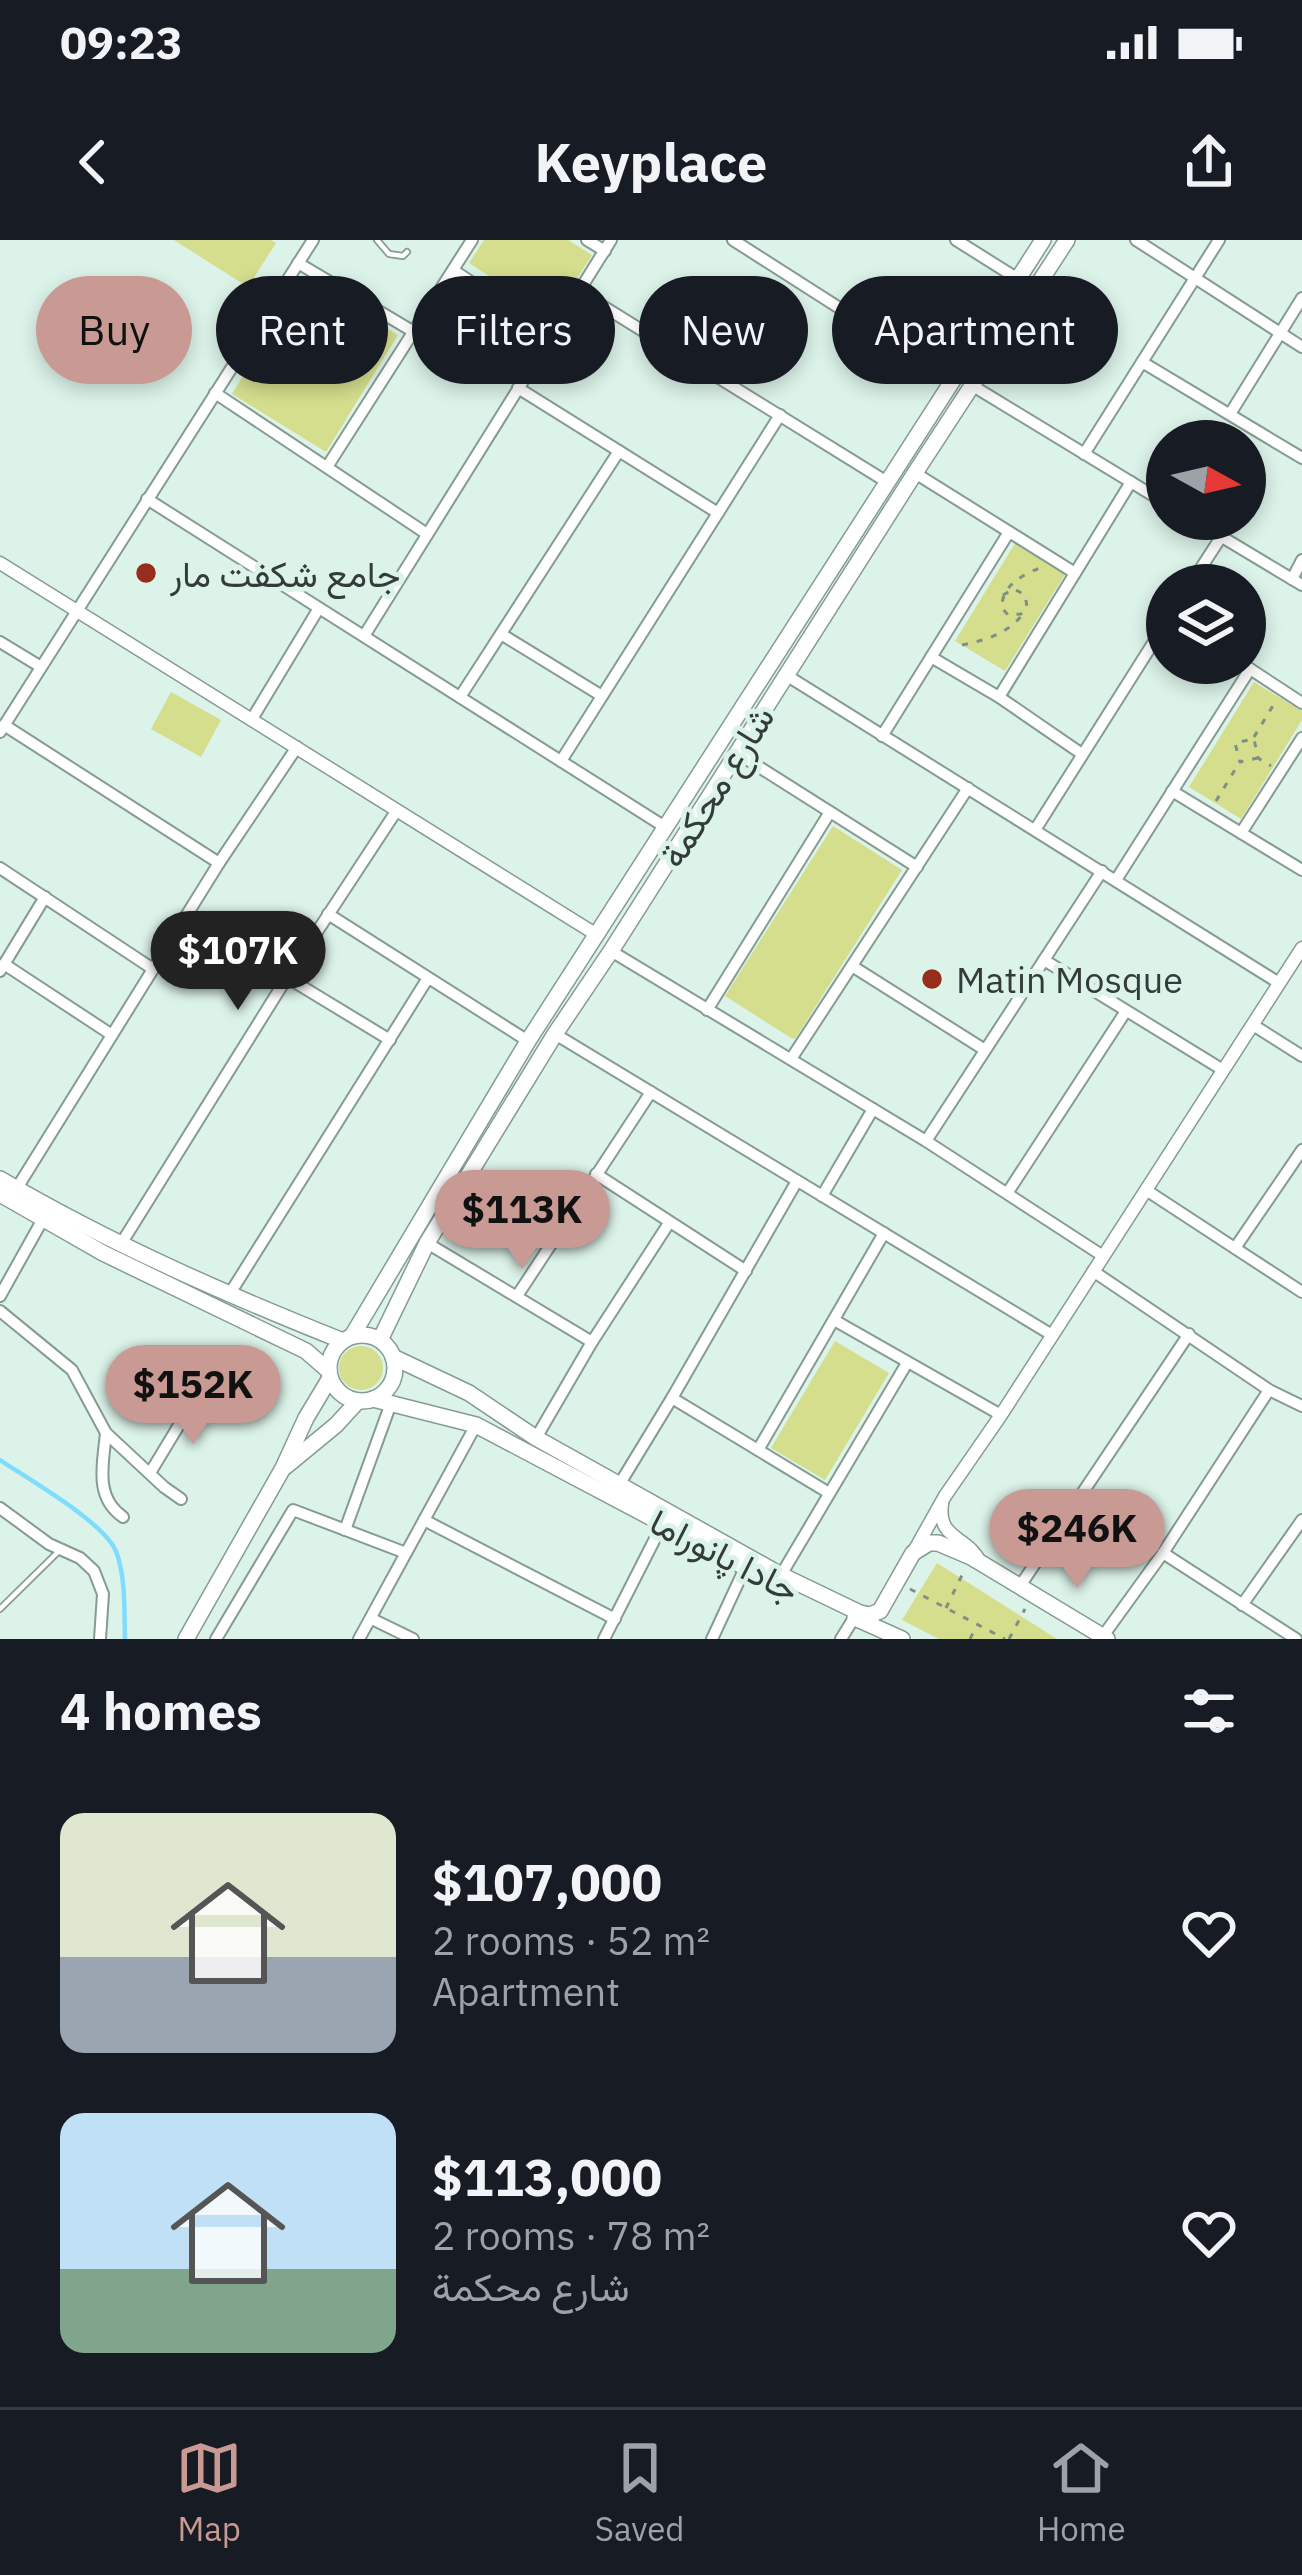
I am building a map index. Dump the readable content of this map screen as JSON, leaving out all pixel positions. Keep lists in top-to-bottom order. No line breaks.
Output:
{"streets":{"main road":["شارع محكمة","جادا پانوراما"]},"crossings":[["شارع محكمة","جادا پانوراما"]],"places":["جامع شكفت مار","Matin Mosque"],"north":"right","page":{"status":"09:23","header":"Keyplace","chip":["Buy","Rent","Filters","New","Apartment"],"price":["$107K","$113K","$152K","$246K"],"heading":"4 homes","list":[{"name":"$107,000","note":"2 rooms · 52 m² · Apartment"},{"name":"$113,000","note":"2 rooms · 78 m² · شارع محكمة"}],"tabs":["Map","Saved","Home"]}}
